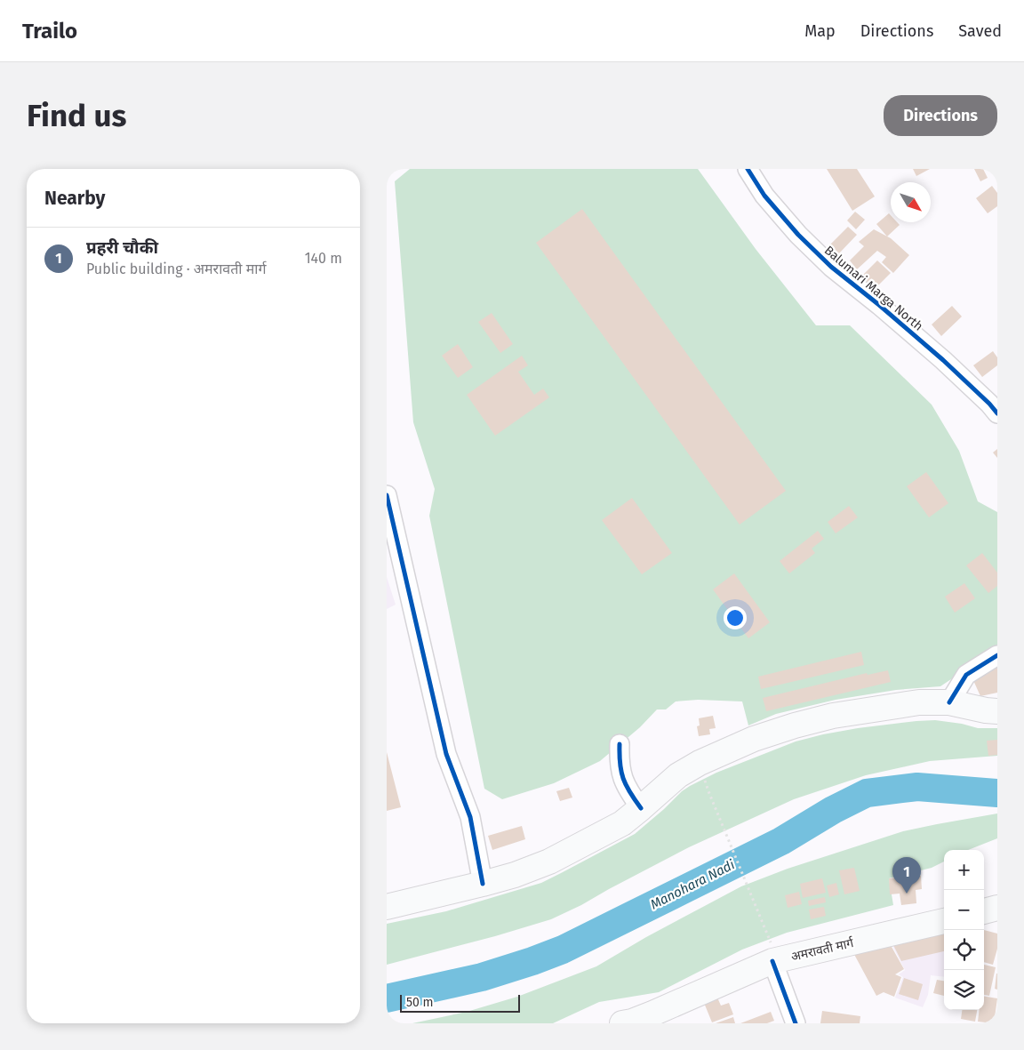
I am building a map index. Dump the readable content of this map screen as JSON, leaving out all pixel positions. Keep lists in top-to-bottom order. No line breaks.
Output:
{"streets":{"main road":["अमरावती मार्ग"],"street":["Balumari Marga North"]},"water":["Manohara Nadi"],"scale_bar":"50 m","north":"bottom right","page":{"header":"Trailo","nav":["Map","Directions","Saved"],"buttons":"Directions","title":"Find us","heading":"Nearby","list":[{"mark":"1","name":"प्रहरी चौकी","note":"Public building · अमरावती मार्ग","value":"140 m"}],"map_buttons":["+","−"],"pins":"1","scale":"50 m"}}
